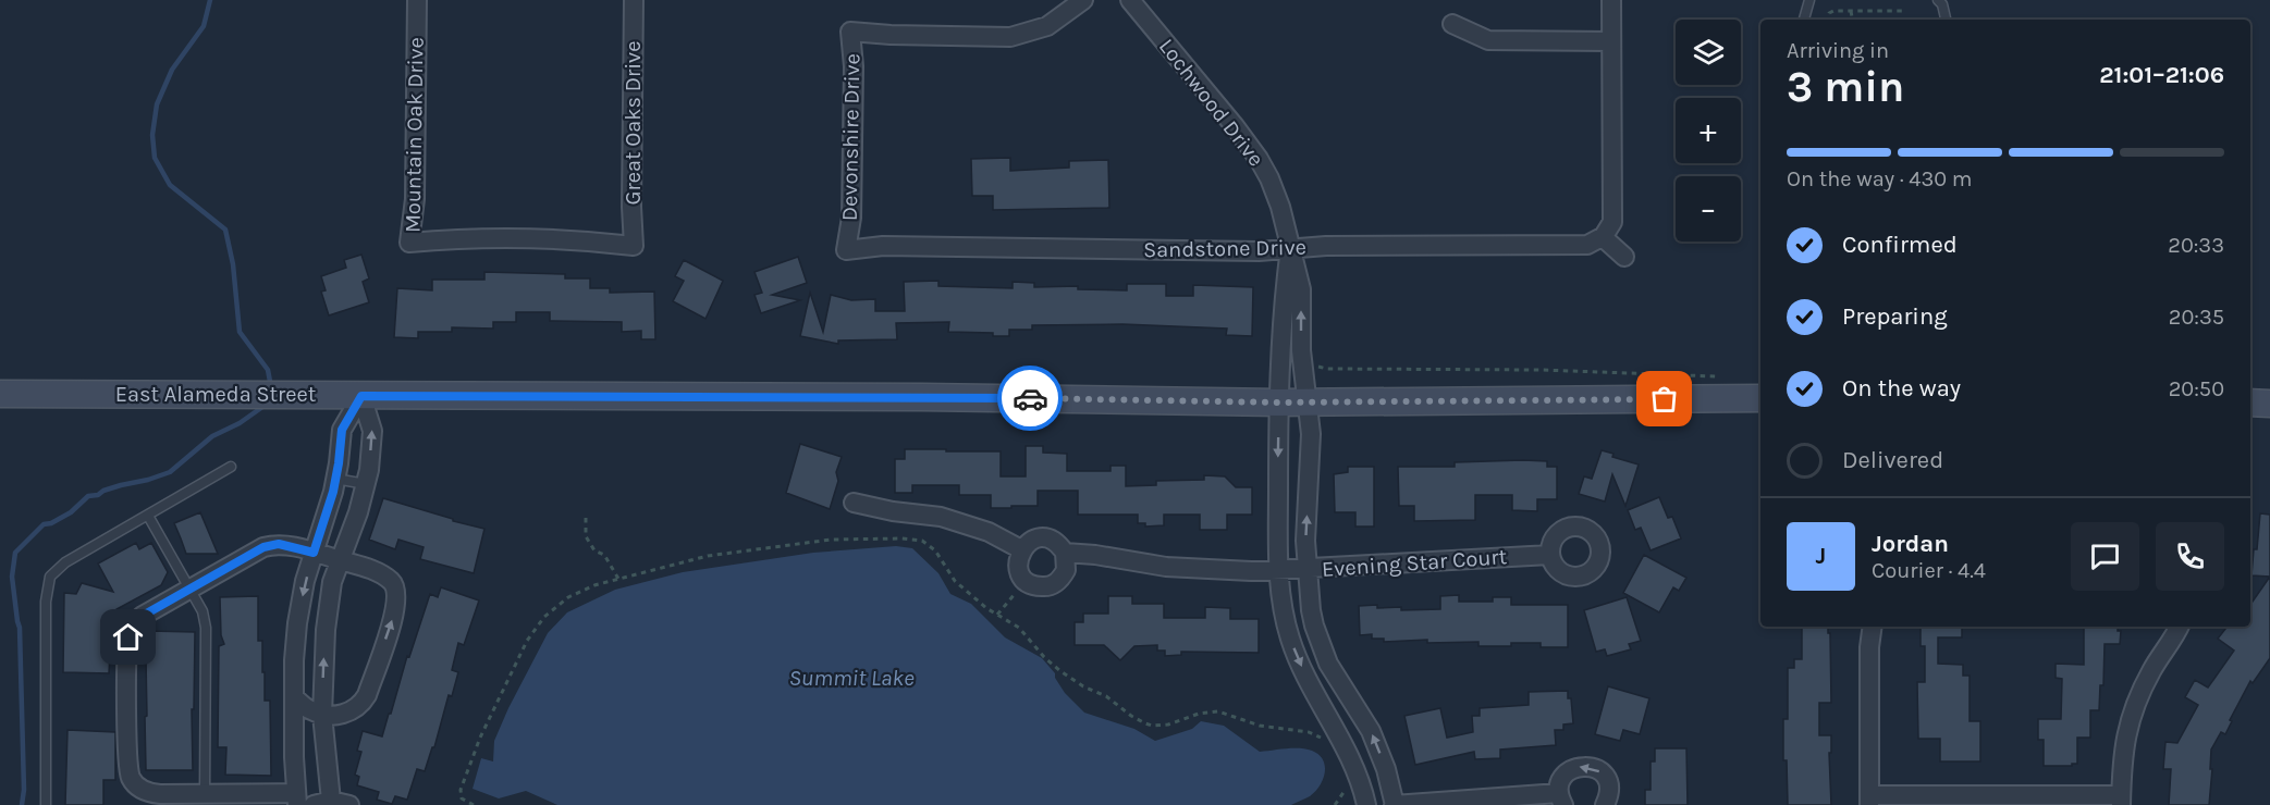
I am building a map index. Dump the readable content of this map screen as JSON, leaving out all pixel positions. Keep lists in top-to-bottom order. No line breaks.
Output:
{"streets":{"street":["Lochwood Drive","Great Oaks Drive","Mountain Oak Drive","Devonshire Drive","Sandstone Drive","East Alameda Street","Evening Star Court"]},"crossings":[["Lochwood Drive","Sandstone Drive"],["Lochwood Drive","East Alameda Street"],["Lochwood Drive","Evening Star Court"],["Great Oaks Drive","Mountain Oak Drive"],["Devonshire Drive","Sandstone Drive"]],"water":["Summit Lake"],"page":{"map_buttons":["+","−"],"heading":["3 min","Arriving in","21:01–21:06"],"panel":["Jordan","Courier · 4.4"],"bar":"On the way · 430 m","list":[["Confirmed","20:33"],["Preparing","20:35"],["On the way","20:50"],"Delivered"],"round":"J"}}
